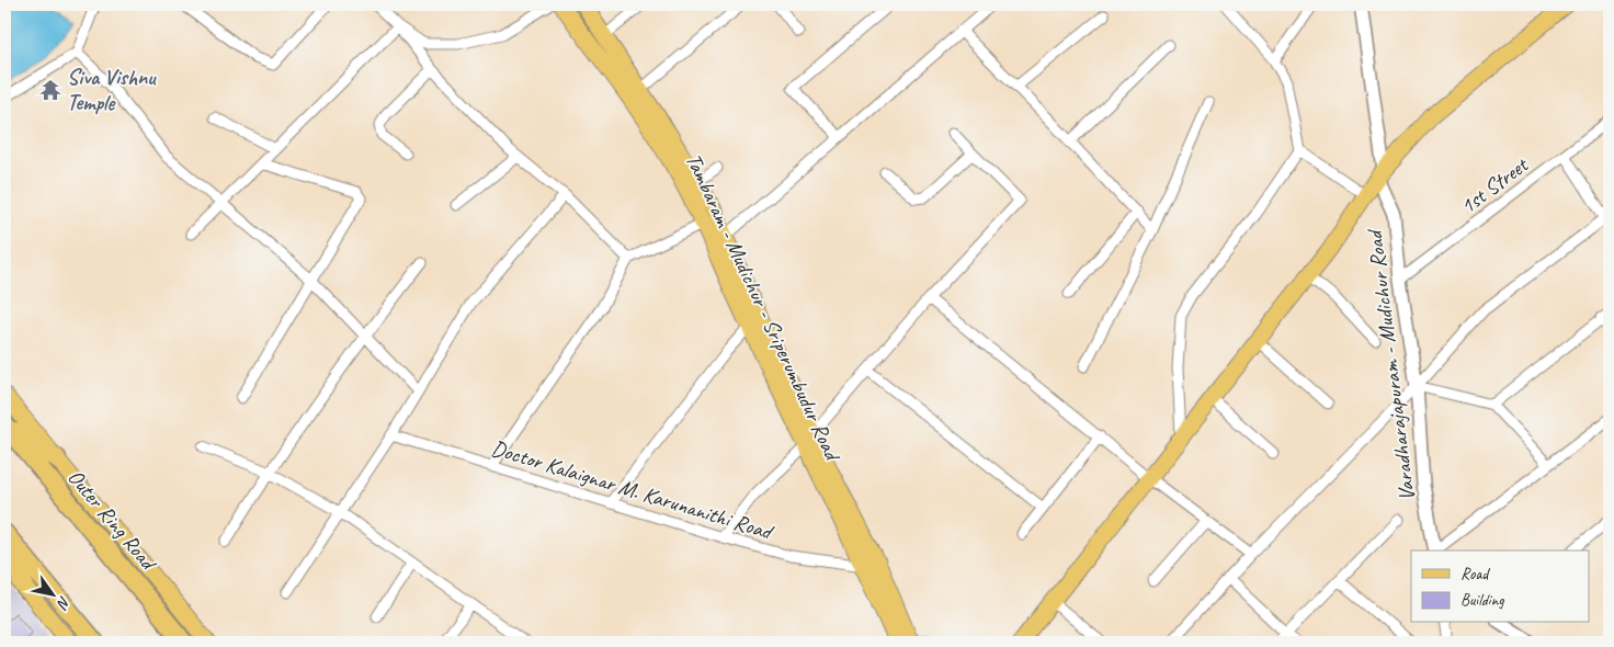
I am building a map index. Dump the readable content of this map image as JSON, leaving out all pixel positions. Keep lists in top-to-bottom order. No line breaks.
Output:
{"streets":{"highway":["Outer Ring Road"],"main road":["Tambaram - Mudichur - Sriperumbudur Road"],"street":["1st Street","Varadharajapuram - Mudichur Road","Doctor Kalaignar M. Karunanithi Road"]},"crossings":[["1st Street","Varadharajapuram - Mudichur Road"],["Tambaram - Mudichur - Sriperumbudur Road","Doctor Kalaignar M. Karunanithi Road"]],"places":{"temple":["Siva Vishnu Temple"]},"legend":["Road","Building"],"north":"bottom right"}
